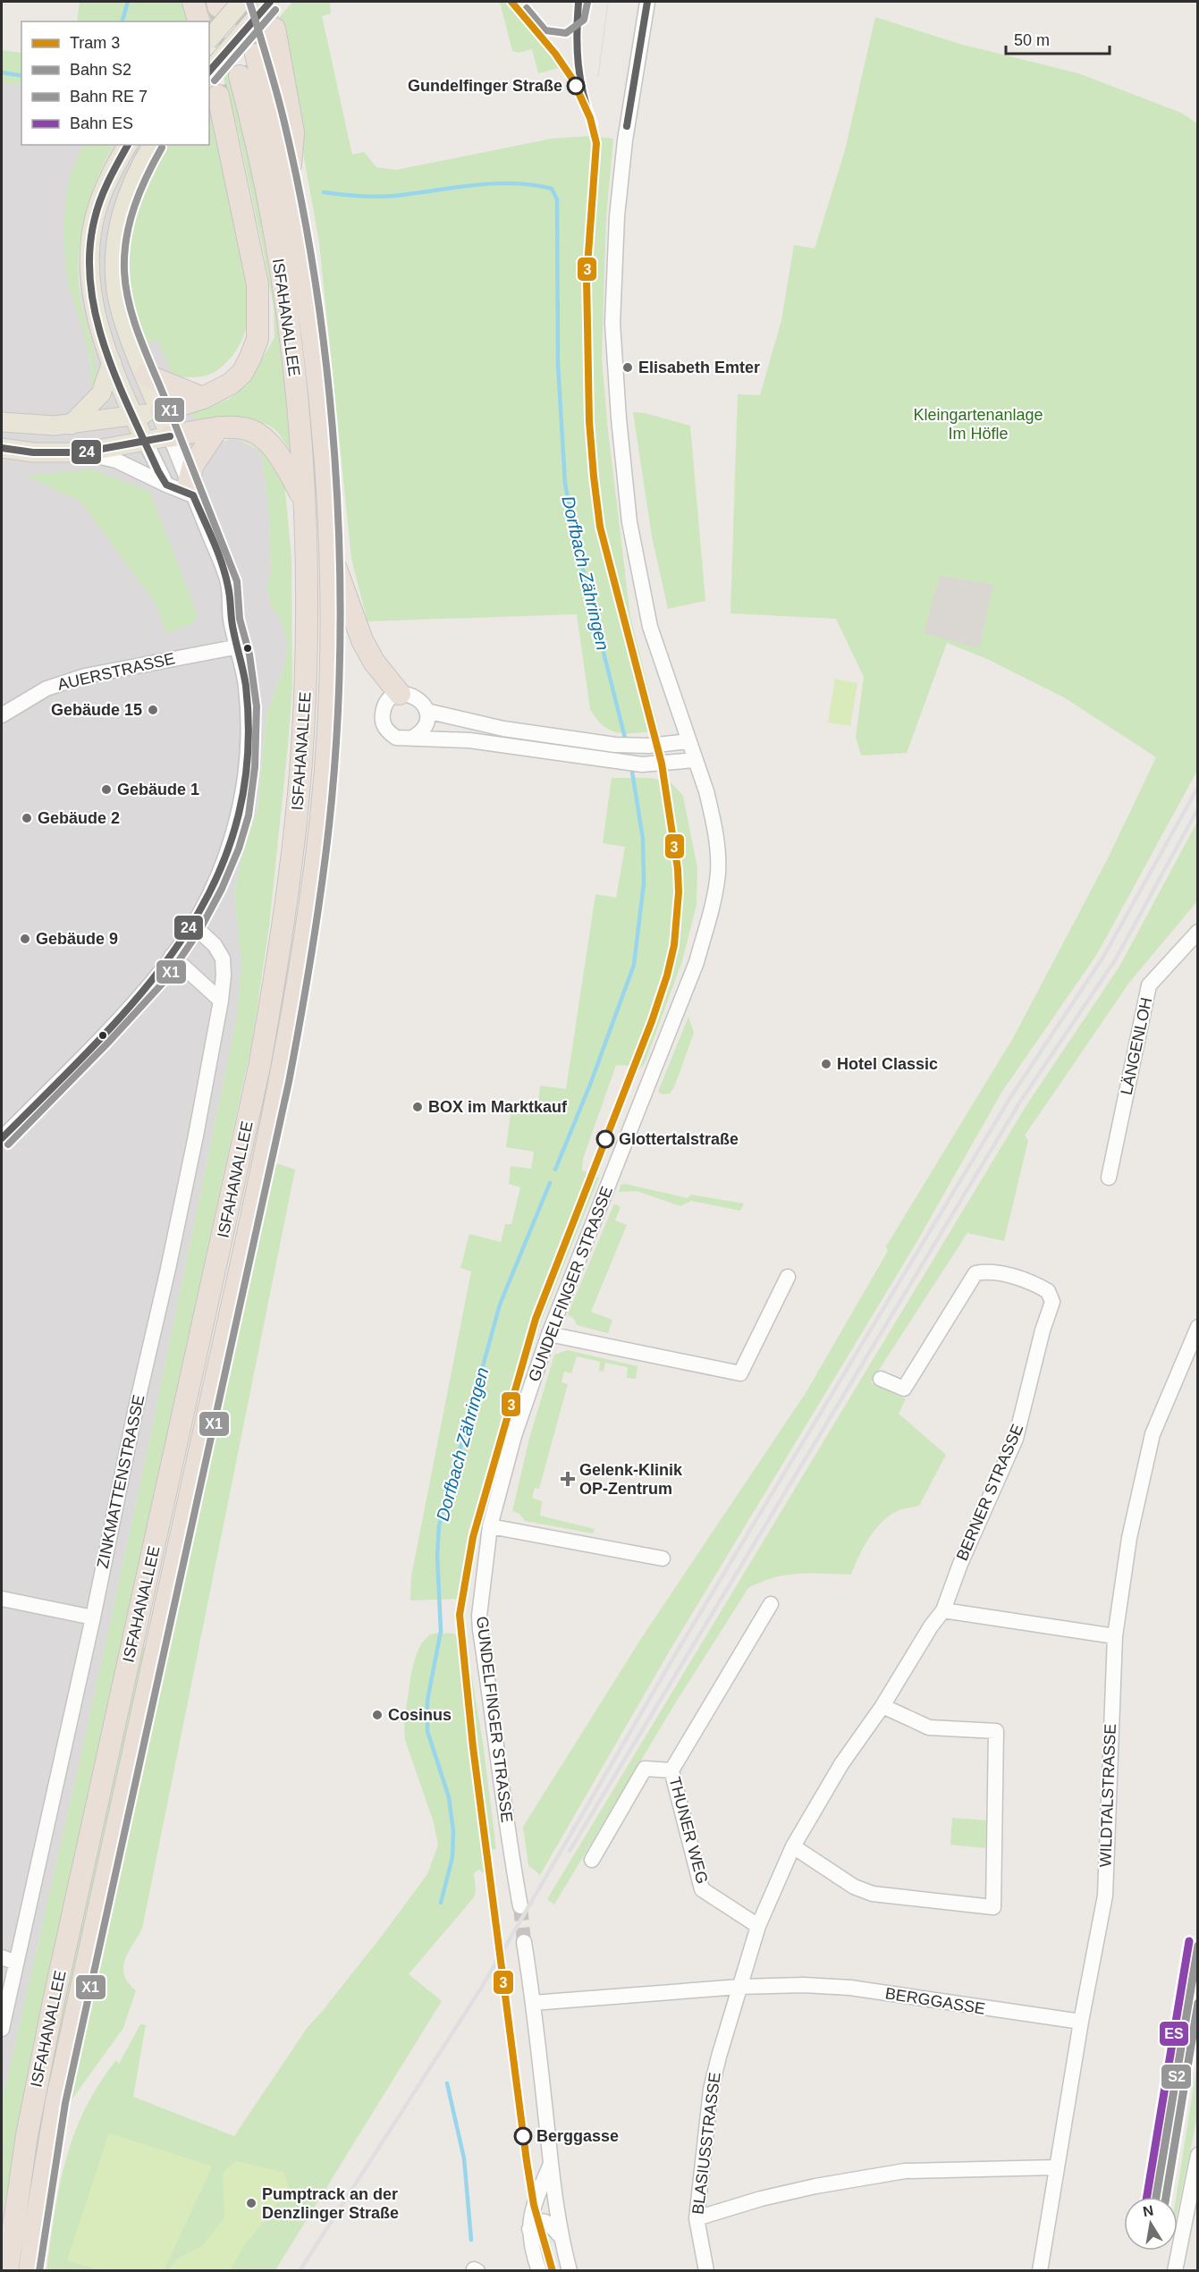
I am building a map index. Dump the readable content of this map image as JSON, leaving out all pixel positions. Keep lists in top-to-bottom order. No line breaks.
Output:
{"streets":{"highway":["ISFAHANALLEE"],"street":["AUERSTRASSE","LÄNGENLOH","GUNDELFINGER STRASSE","ZINKMATTENSTRASSE","BERNER STRASSE","WILDTALSTRASSE","THUNER WEG","BERGGASSE","BLASIUSSTRASSE"]},"crossings":[["BERNER STRASSE","THUNER WEG"],["BERNER STRASSE","BERGGASSE"],["BERNER STRASSE","BLASIUSSTRASSE"],["WILDTALSTRASSE","BERGGASSE"],["BERGGASSE","BLASIUSSTRASSE"]],"water":["Dorfbach Zähringen"],"parks":["Kleingartenanlage Im Höfle"],"places":{"other":["Gundelfinger Straße","Elisabeth Emter","Gebäude 15","Gebäude 1","Gebäude 2","Gebäude 9","Hotel Classic","BOX im Marktkauf","Glottertalstraße","Cosinus","Berggasse","Pumptrack an der Denzlinger Straße"],"health":["Gelenk-Klinik OP-Zentrum"]},"lines":["tram line 3","transit line 24","transit line X1","rail line ES","rail line S2"],"legend":["Tram 3","Bahn S2","Bahn RE 7","Bahn ES"],"scale_bar":"50 m","north":"top"}
